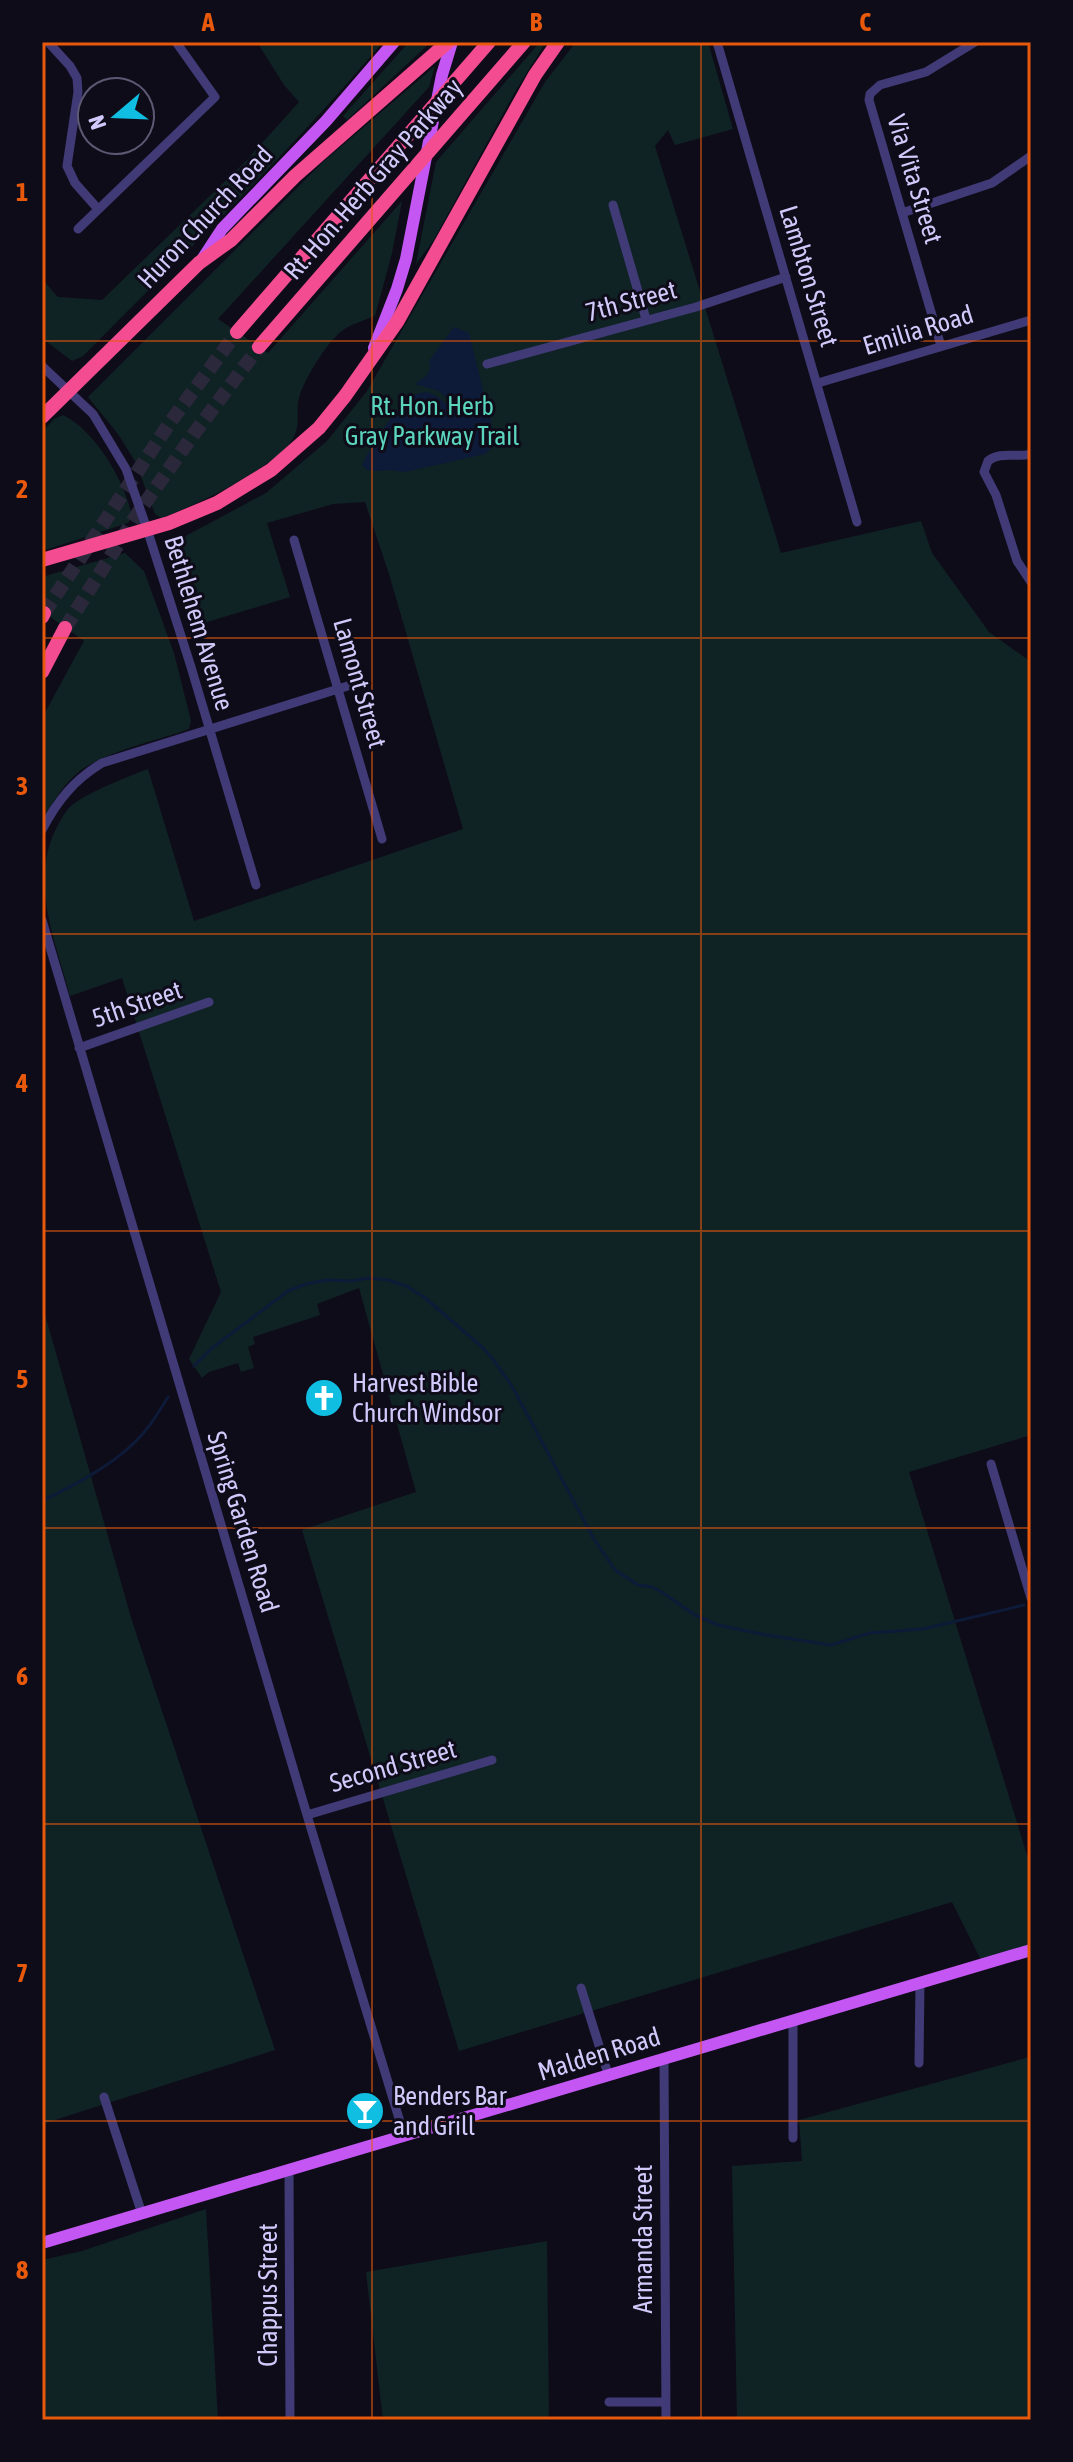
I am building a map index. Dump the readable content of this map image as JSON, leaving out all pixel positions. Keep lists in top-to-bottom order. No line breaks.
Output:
{"streets":{"highway":["Rt. Hon. Herb Gray Parkway","Huron Church Road"],"main road":["Malden Road"],"street":["Via Vita Street","Lambton Street","7th Street","Emilia Road","Bethlehem Avenue","Lamont Street","5th Street","Spring Garden Road","Second Street","Armanda Street","Chappus Street"]},"crossings":[["Via Vita Street","Emilia Road"],["Huron Church Road","Bethlehem Avenue"],["Lambton Street","7th Street"],["Lambton Street","Emilia Road"],["5th Street","Spring Garden Road"],["Spring Garden Road","Second Street"],["Spring Garden Road","Malden Road"],["Malden Road","Armanda Street"],["Malden Road","Chappus Street"]],"parks":["Rt. Hon. Herb Gray Parkway Trail"],"places":{"church":["Harvest Bible Church Windsor"],"bar":["Benders Bar and Grill"]},"north":"left","grid":{"columns":["A","B","C"],"rows":["1","2","3","4","5","6","7","8"]}}
